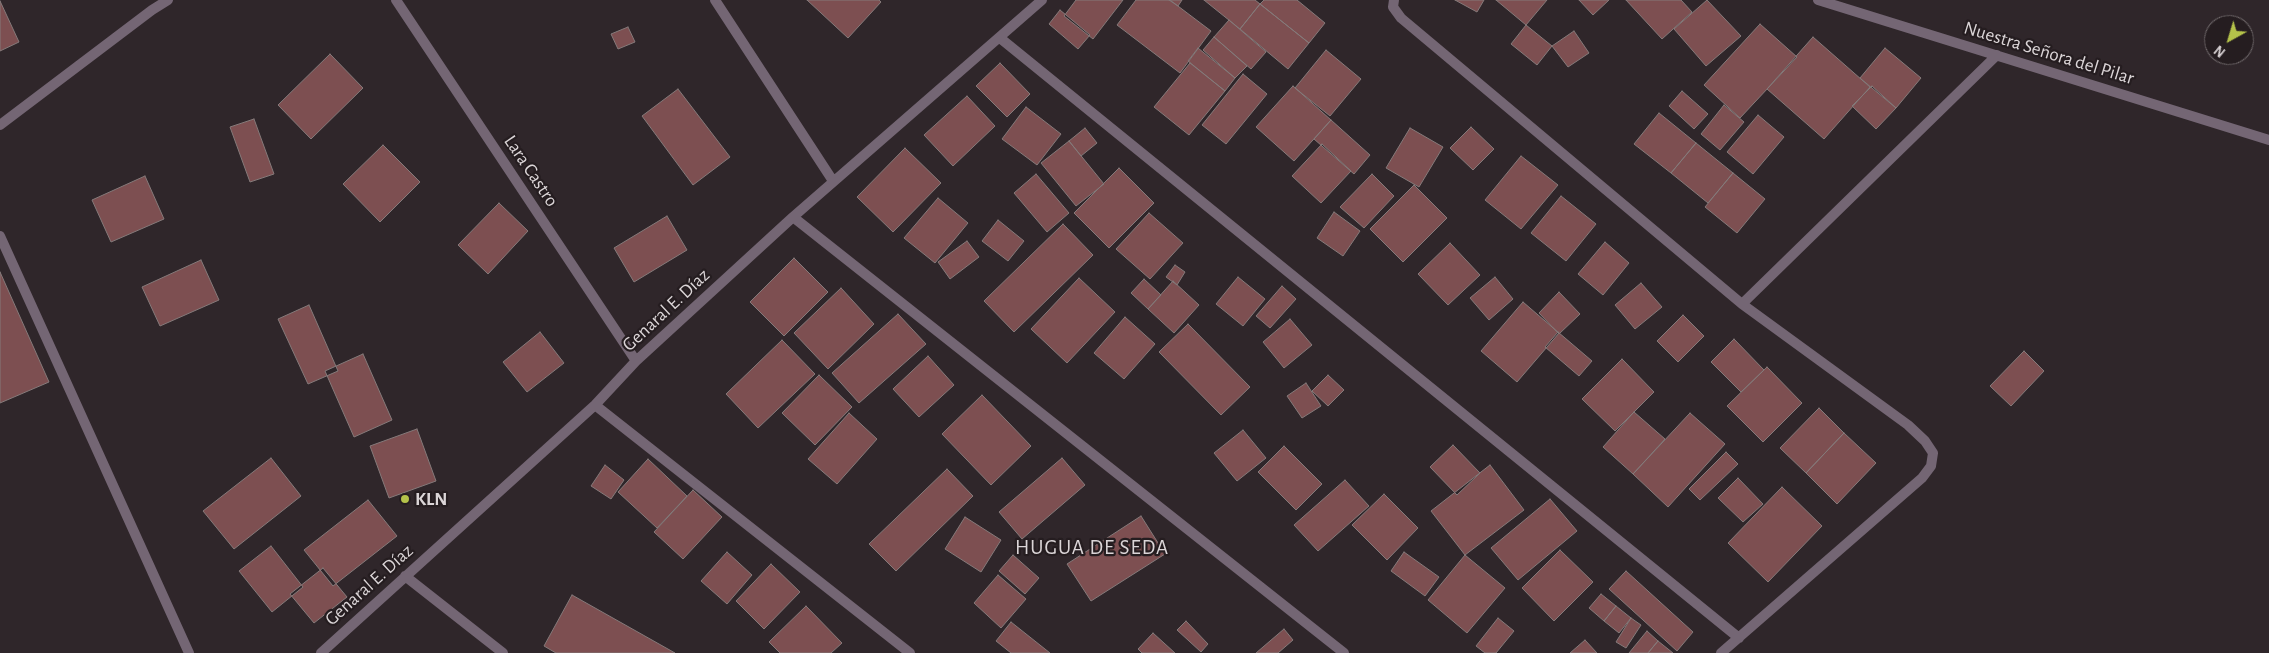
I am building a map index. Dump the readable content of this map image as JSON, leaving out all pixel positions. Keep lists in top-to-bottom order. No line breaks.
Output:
{"streets":{"street":["Nuestra Señora del Pilar","Lara Castro","Genaral E. Díaz"]},"crossings":[["Lara Castro","Genaral E. Díaz"]],"districts":["HUGUA DE SEDA"],"places":["KLN"],"north":"bottom left"}
